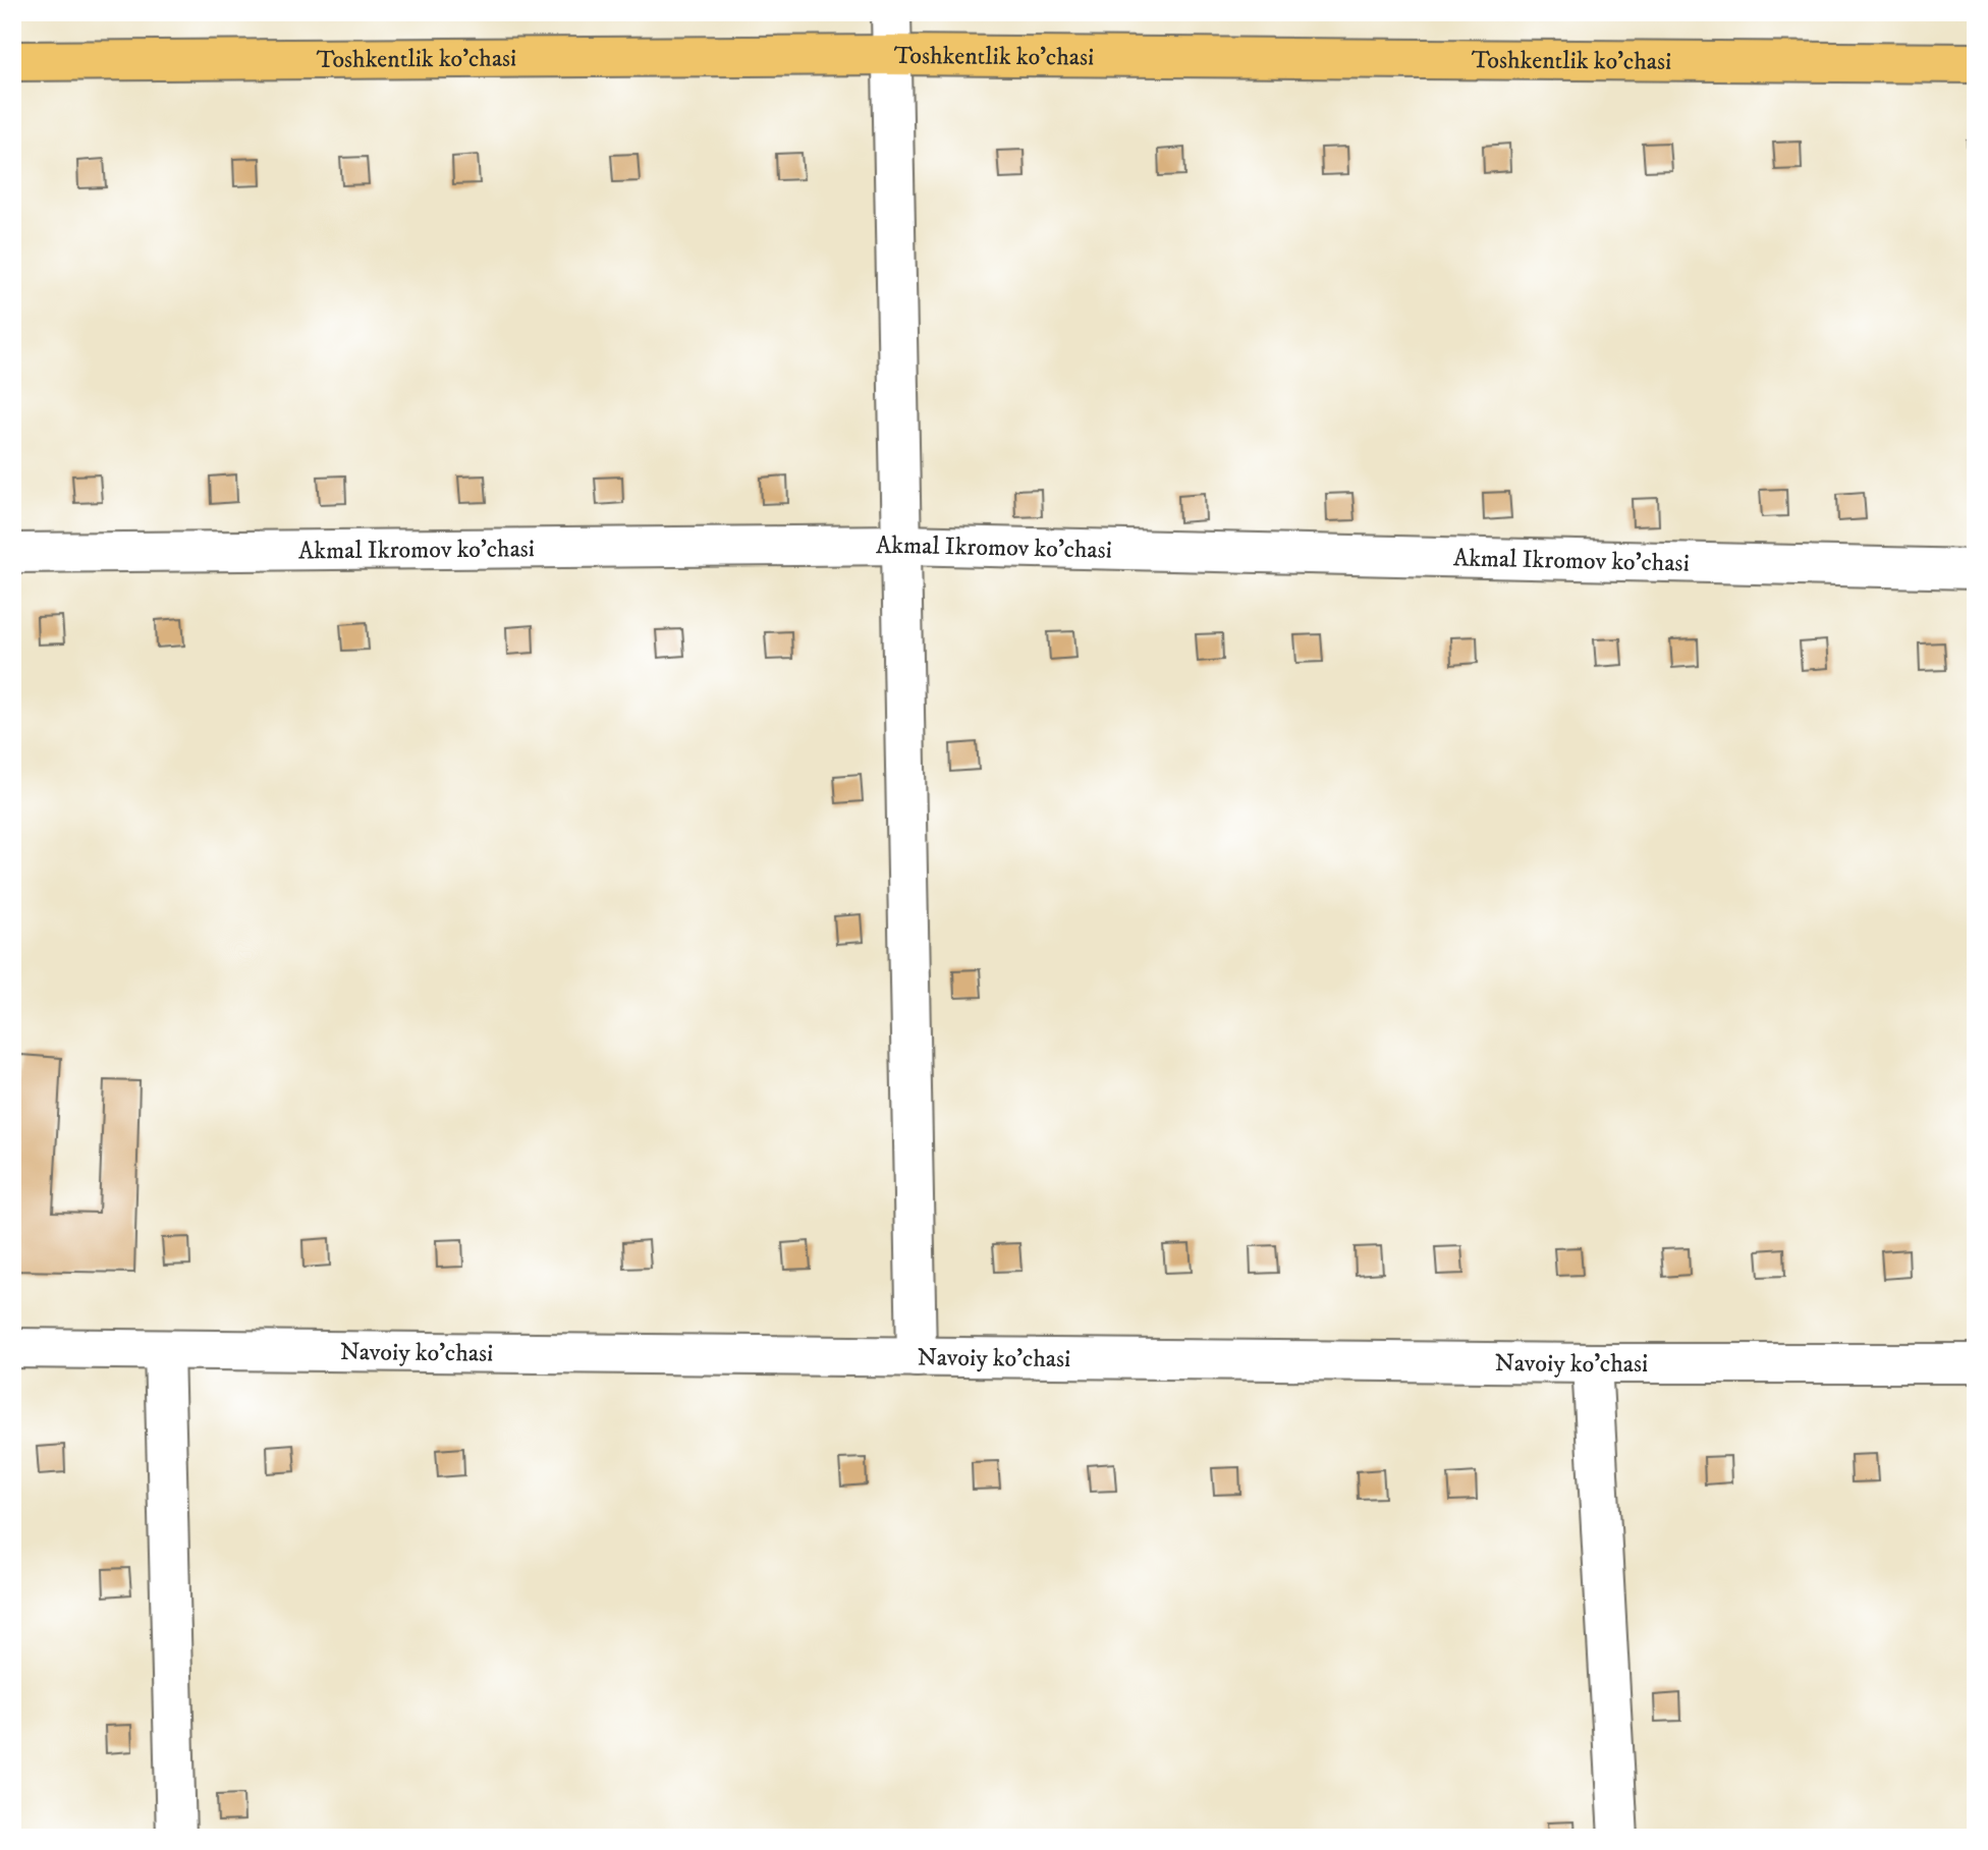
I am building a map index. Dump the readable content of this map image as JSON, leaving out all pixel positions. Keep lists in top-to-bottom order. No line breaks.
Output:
{"streets":{"main road":["Toshkentlik ko'chasi"],"street":["Akmal Ikromov ko'chasi","Navoiy ko'chasi"]}}
